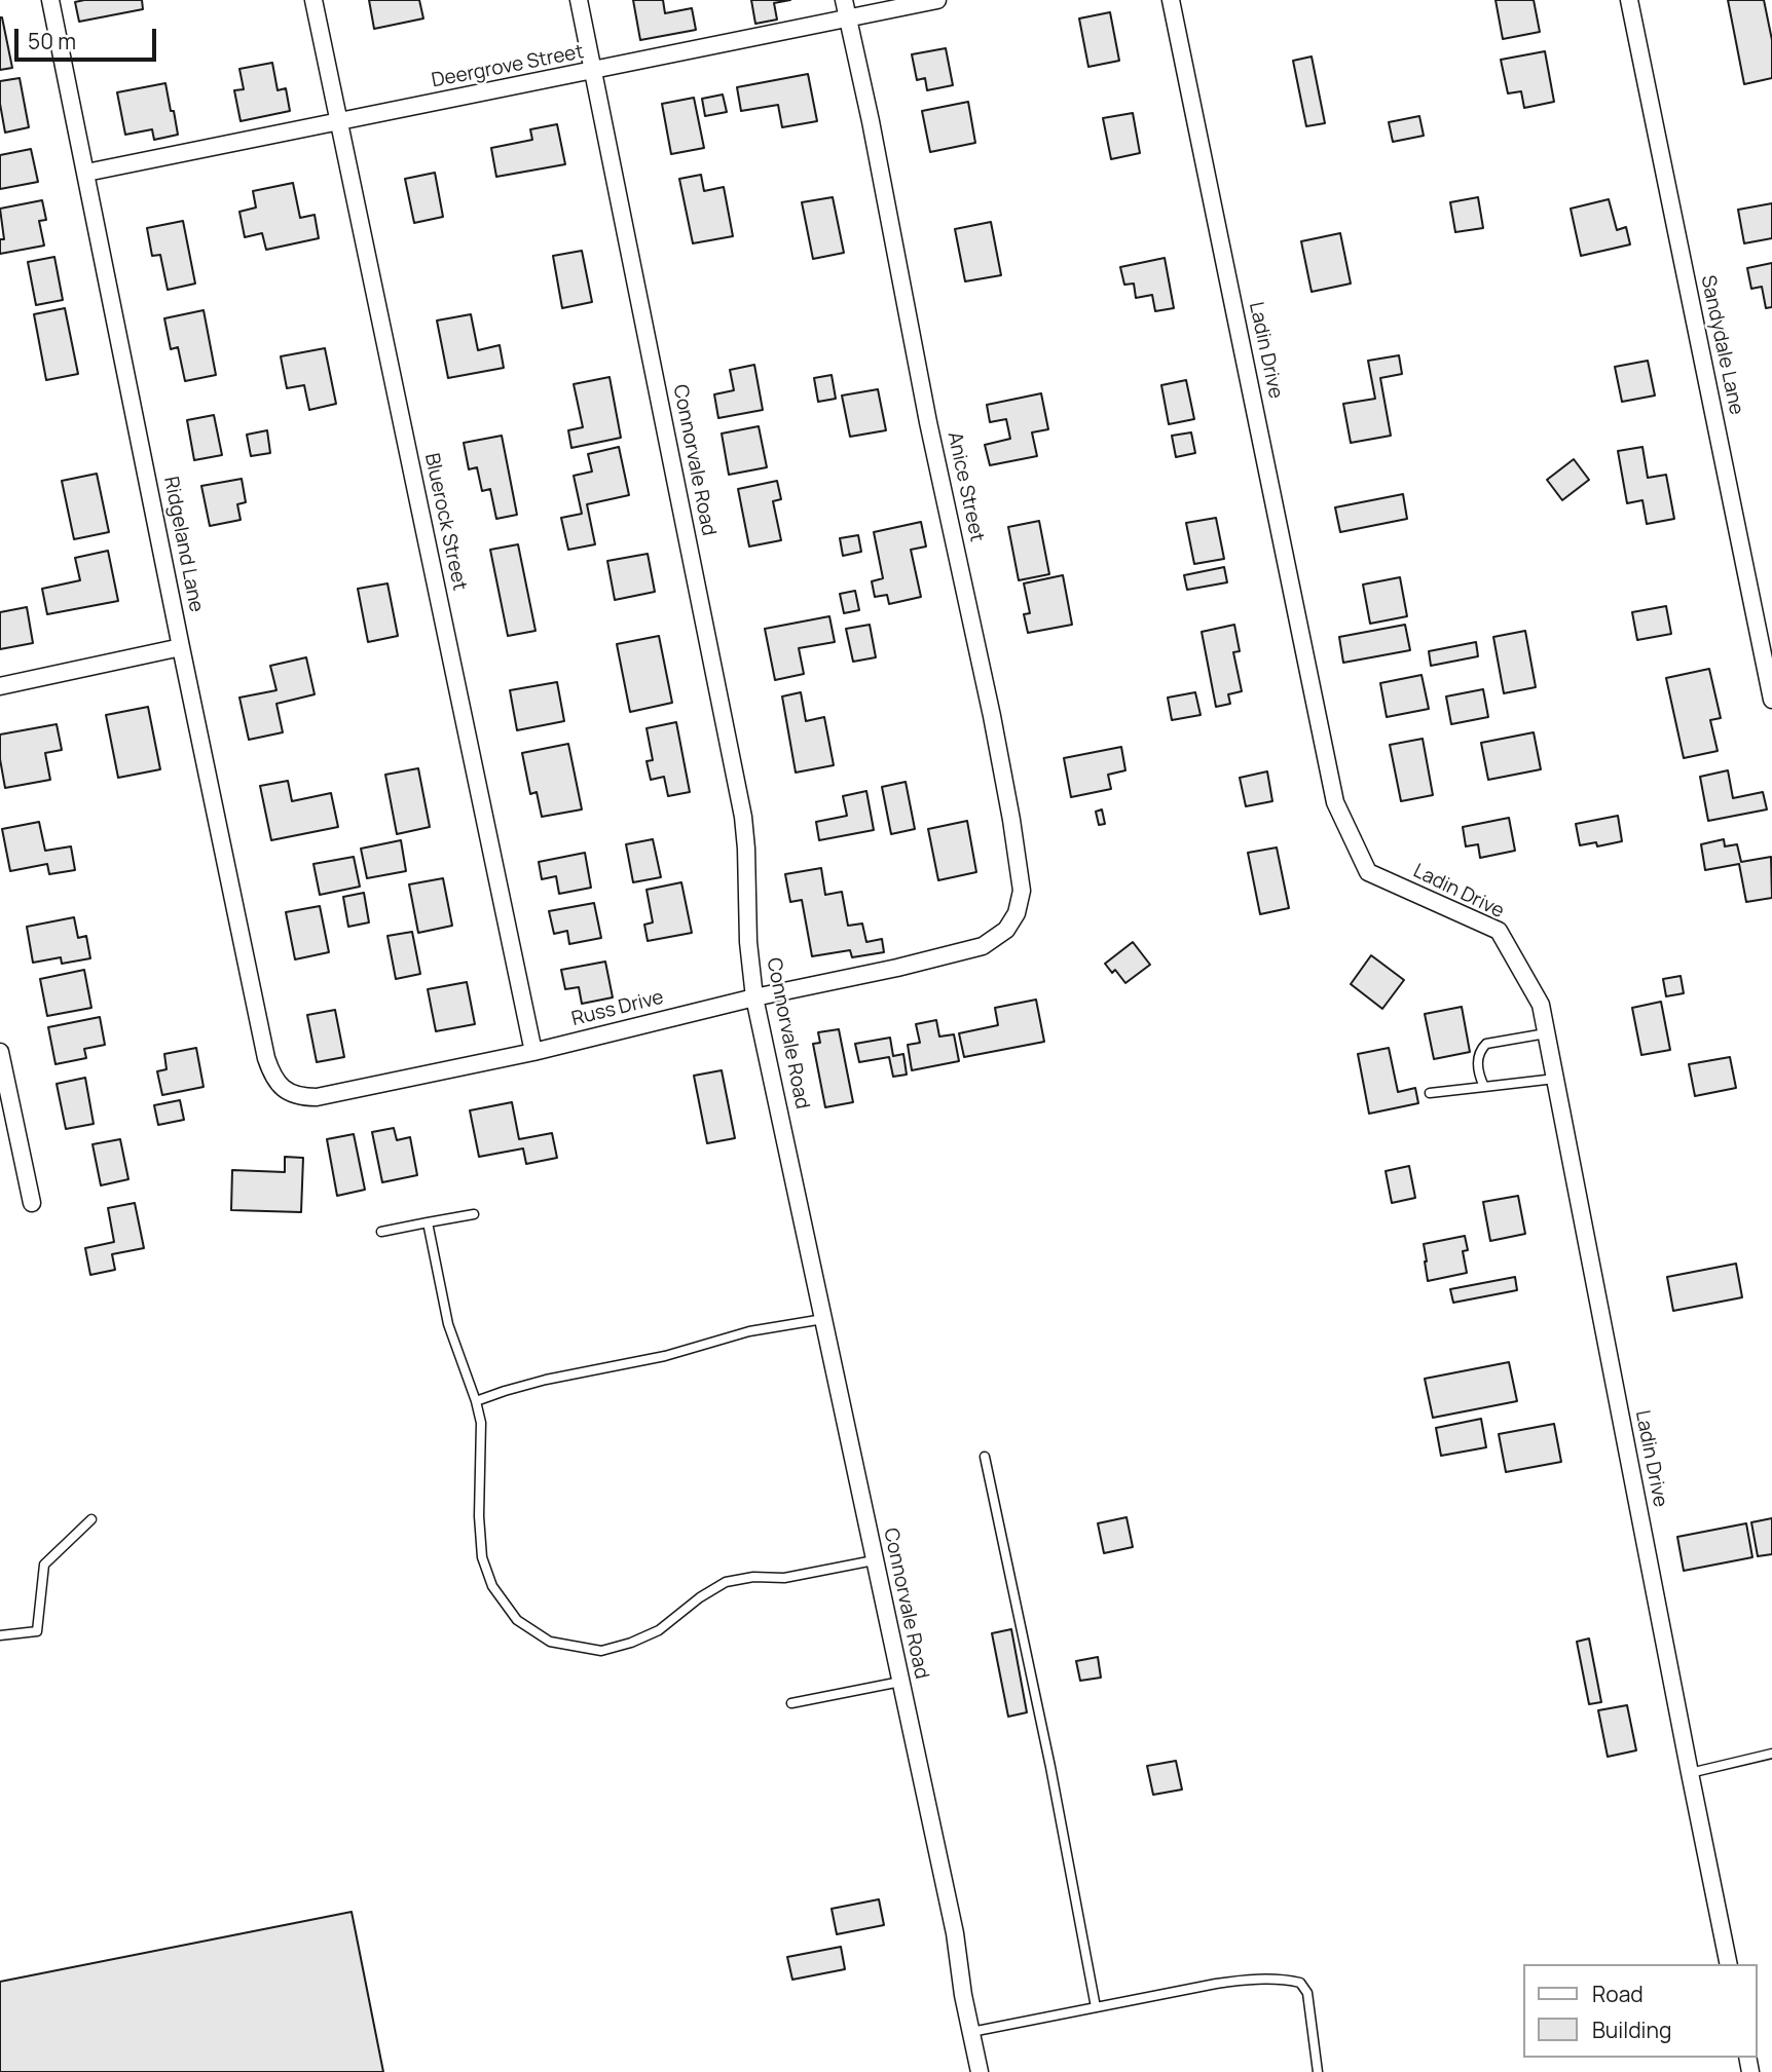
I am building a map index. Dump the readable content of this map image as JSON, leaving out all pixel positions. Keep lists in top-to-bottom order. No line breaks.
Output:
{"streets":{"street":["Deergrove Street","Sandydale Lane","Ladin Drive","Connorvale Road","Anice Street","Bluerock Street","Ridgeland Lane","Russ Drive"]},"crossings":[["Deergrove Street","Connorvale Road"],["Deergrove Street","Anice Street"],["Deergrove Street","Bluerock Street"],["Deergrove Street","Ridgeland Lane"],["Connorvale Road","Russ Drive"],["Anice Street","Russ Drive"],["Bluerock Street","Russ Drive"],["Ridgeland Lane","Russ Drive"]],"legend":["Road","Building"],"scale_bar":"50 m"}
